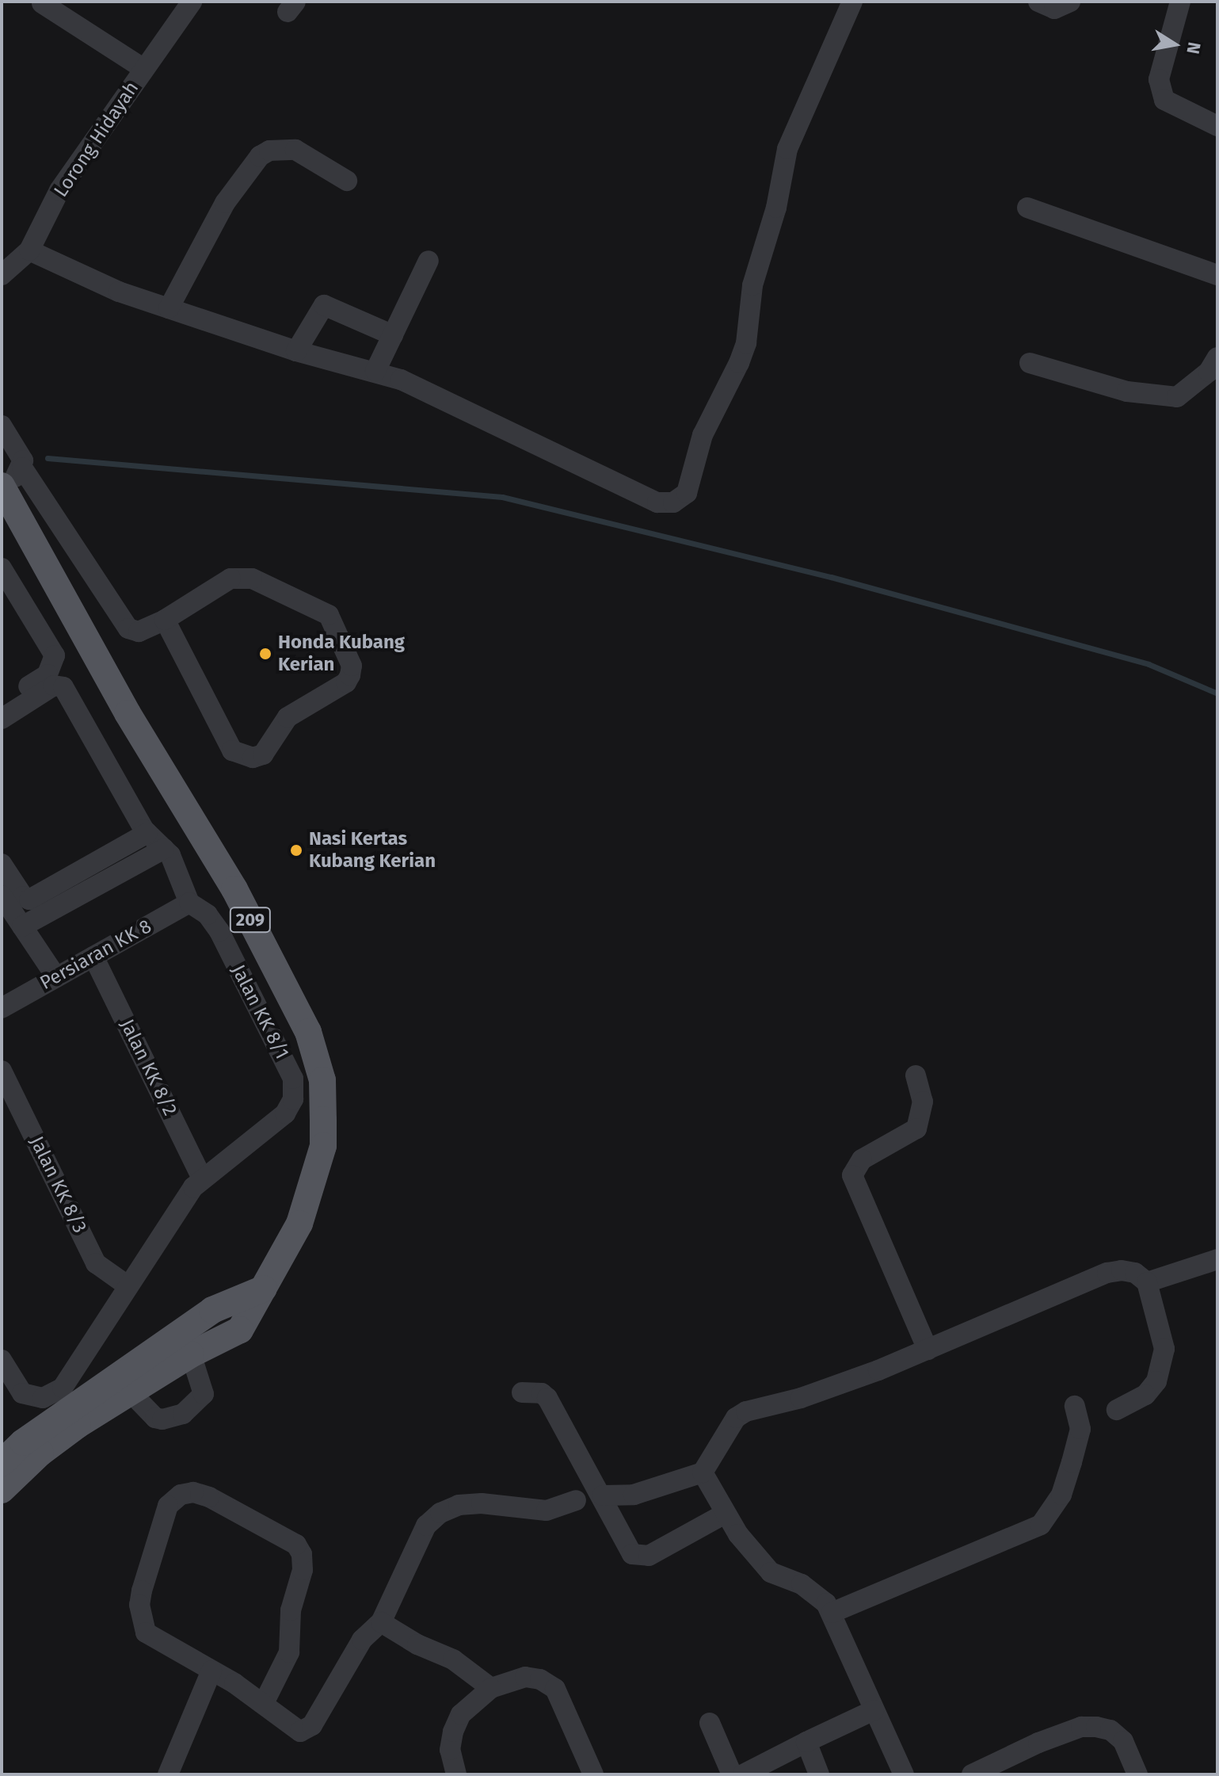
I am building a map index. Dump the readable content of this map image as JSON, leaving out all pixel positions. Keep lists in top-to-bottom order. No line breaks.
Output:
{"streets":{"main road":["209"],"street":["Lorong Hidayah","Persiaran KK 8","Jalan KK 8/1","Jalan KK 8/2","Jalan KK 8/3"]},"crossings":[["Persiaran KK 8","Jalan KK 8/1"],["Persiaran KK 8","Jalan KK 8/2"],["Jalan KK 8/1","Jalan KK 8/2"]],"places":["Honda Kubang Kerian","Nasi Kertas Kubang Kerian"],"north":"right"}
